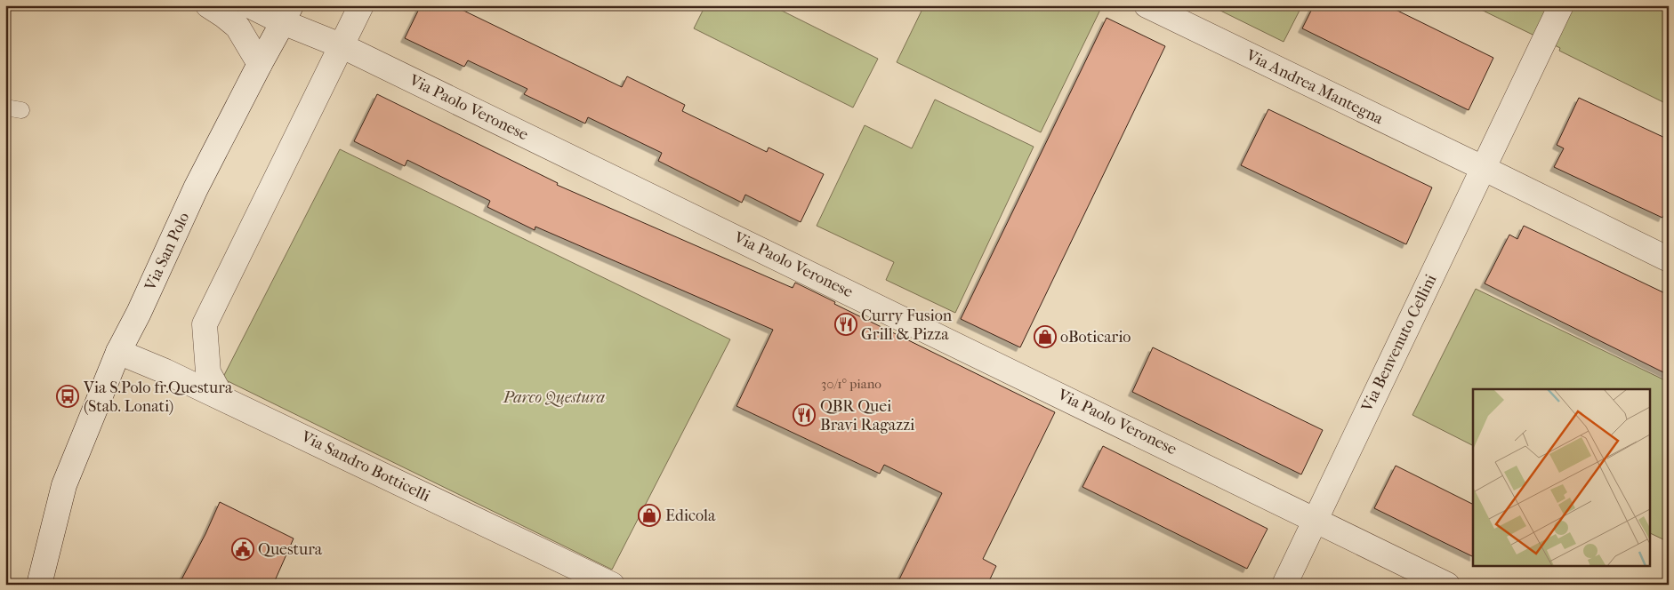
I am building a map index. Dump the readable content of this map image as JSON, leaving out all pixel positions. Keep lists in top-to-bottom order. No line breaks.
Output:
{"streets":{"street":["Via Andrea Mantegna","Via Paolo Veronese","Via San Polo","Via Benvenuto Cellini","Via Sandro Botticelli"]},"crossings":[["Via Andrea Mantegna","Via Benvenuto Cellini"],["Via Paolo Veronese","Via Benvenuto Cellini"],["Via San Polo","Via Sandro Botticelli"]],"parks":["Parco Questura"],"places":{"restaurant":["Curry Fusion Grill & Pizza","QBR Quei Bravi Ragazzi"],"shop":["oBoticario","Edicola"],"bus stop":["Via S.Polo fr.Questura (Stab. Lonati)"],"public building":["Questura"]},"house_numbers":["30/1° piano"]}
